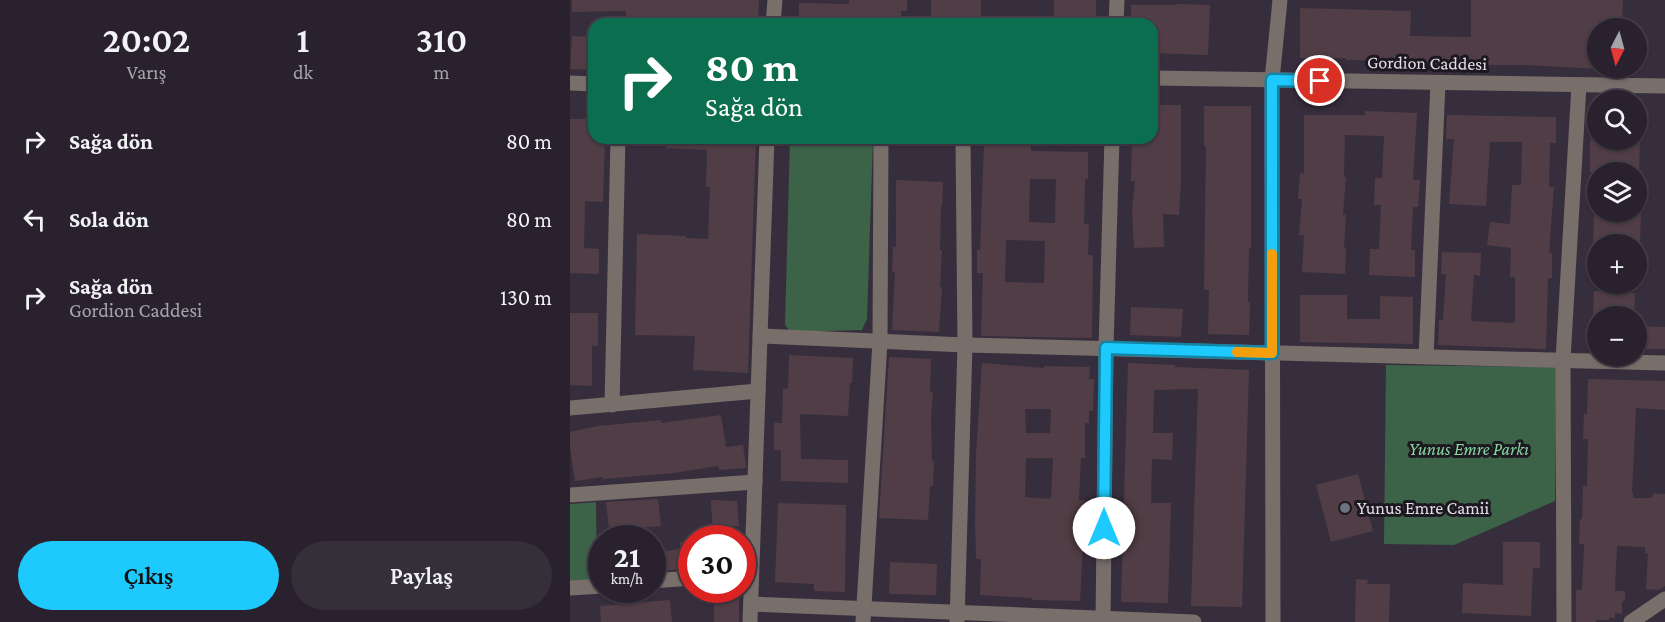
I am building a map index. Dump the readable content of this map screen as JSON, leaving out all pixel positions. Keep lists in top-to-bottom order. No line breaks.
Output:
{"streets":{"street":["Gordion Caddesi"]},"parks":["Yunus Emre Parkı"],"places":["Yunus Emre Camii"],"north":"bottom","page":{"eta":["20:02","Varış","1","dk","310","m"],"map_buttons":["+","−"],"turn":["80 m","Sağa dön"],"list":[{"name":"Sağa dön","value":"80 m"},{"name":"Sola dön","value":"80 m"},{"name":"Sağa dön","note":"Gordion Caddesi","value":"130 m"}],"speed":"21 km/h","limit":"30","buttons":["Çıkış","Paylaş"]}}
